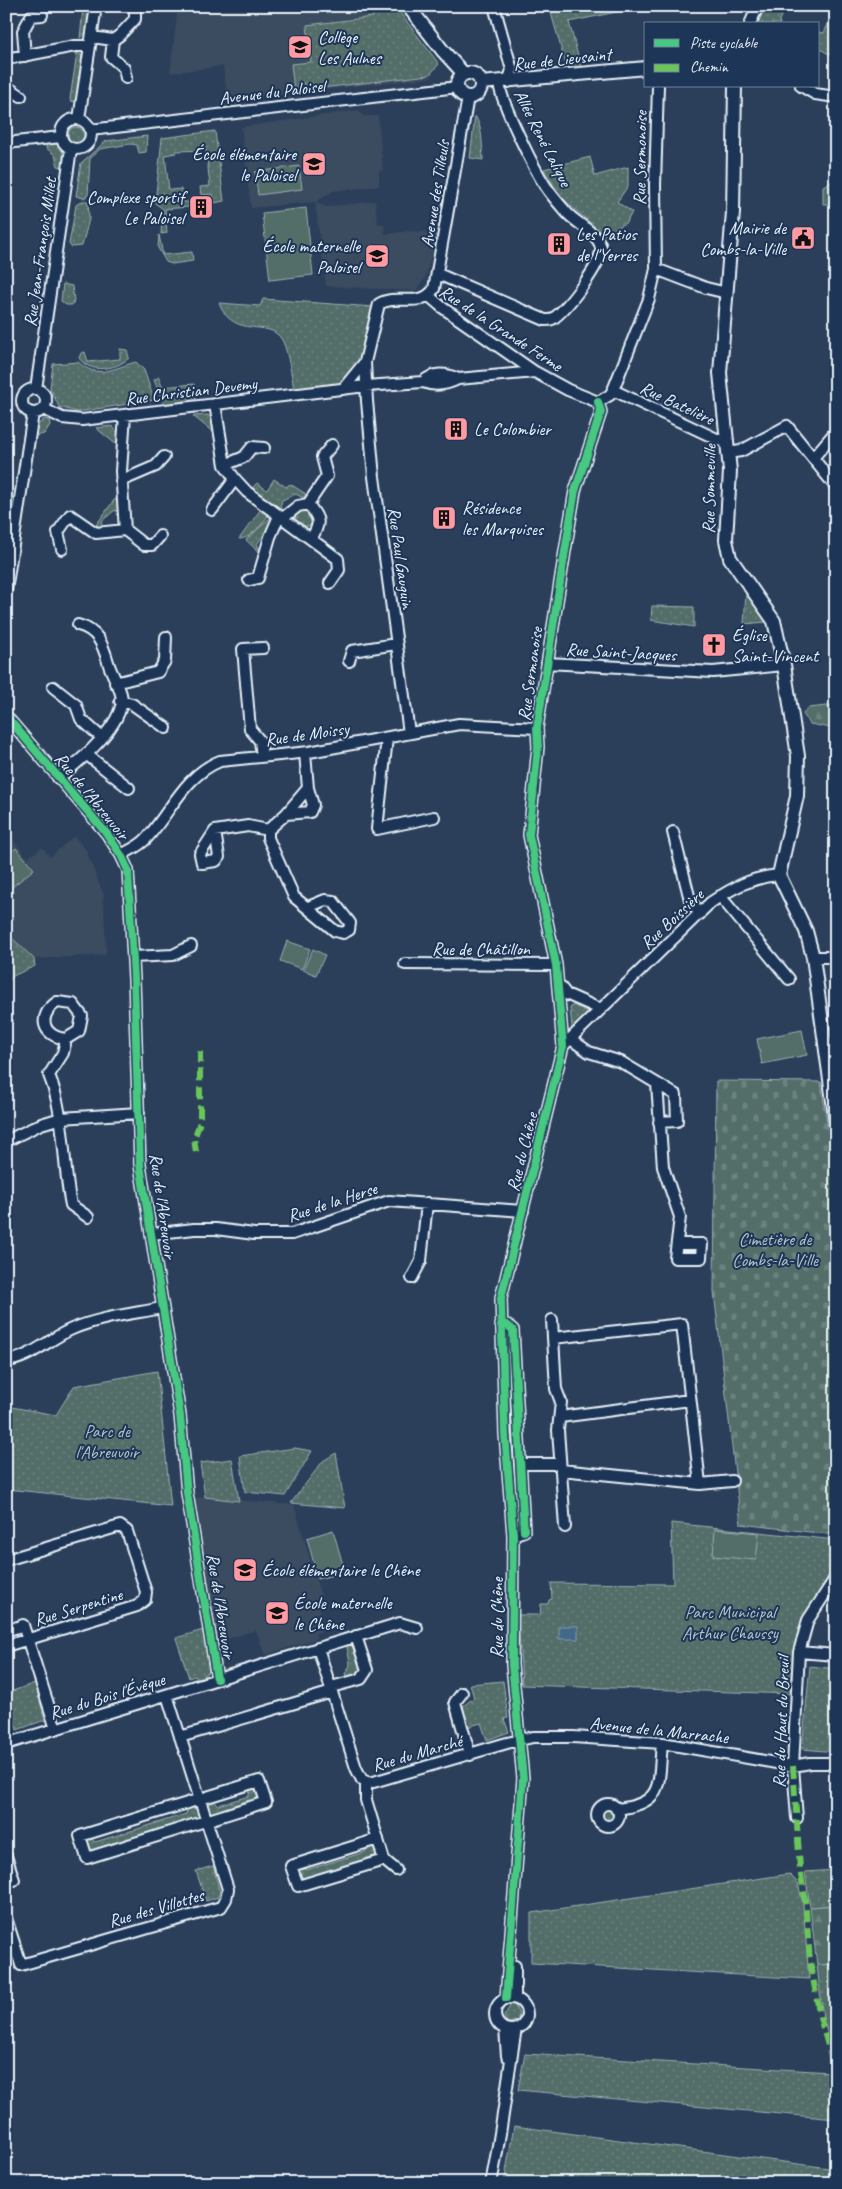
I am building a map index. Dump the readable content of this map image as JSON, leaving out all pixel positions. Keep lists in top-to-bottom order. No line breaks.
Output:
{"streets":{"main road":["Rue de Lieusaint","Rue Sommeville"],"street":["Avenue du Paloisel","Allée René Lalique","Rue Sermonoise","Avenue des Tilleuls","Rue Jean-François Millet","Rue de la Grande Ferme","Rue Christian Devemy","Rue Batelière","Rue Paul Gauguin","Rue Saint-Jacques","Rue de Moissy","Rue de l'Abreuvoir","Rue Boissière","Rue de Châtillon","Rue du Chêne","Rue de la Herse","Rue Serpentine","Rue du Bois l'Évêque","Rue du Haut du Breuil","Avenue de la Marrache","Rue du Marché","Rue des Villottes"]},"crossings":[["Rue de Lieusaint","Avenue du Paloisel"],["Rue de Lieusaint","Allée René Lalique"],["Rue de Lieusaint","Avenue des Tilleuls"],["Avenue du Paloisel","Avenue des Tilleuls"],["Avenue du Paloisel","Rue Jean-François Millet"],["Allée René Lalique","Avenue des Tilleuls"],["Rue Sermonoise","Rue de la Grande Ferme"],["Rue Sermonoise","Rue Batelière"],["Rue Sermonoise","Rue Saint-Jacques"],["Rue Sermonoise","Rue de Moissy"],["Rue Sermonoise","Rue de Châtillon"],["Rue Sermonoise","Rue du Chêne"],["Avenue des Tilleuls","Rue de la Grande Ferme"],["Rue Jean-François Millet","Rue Christian Devemy"],["Rue de la Grande Ferme","Rue Christian Devemy"],["Rue de la Grande Ferme","Rue Paul Gauguin"],["Rue Christian Devemy","Rue Paul Gauguin"],["Rue Batelière","Rue Sommeville"],["Rue Sommeville","Rue Saint-Jacques"],["Rue Sommeville","Rue Boissière"],["Rue Paul Gauguin","Rue de Moissy"],["Rue de Moissy","Rue de l'Abreuvoir"],["Rue de l'Abreuvoir","Rue de la Herse"],["Rue de l'Abreuvoir","Rue du Bois l'Évêque"],["Rue Boissière","Rue du Chêne"],["Rue du Chêne","Rue de la Herse"],["Rue du Chêne","Avenue de la Marrache"],["Rue du Chêne","Rue du Marché"],["Rue Serpentine","Rue du Bois l'Évêque"],["Rue du Bois l'Évêque","Rue du Marché"],["Rue du Bois l'Évêque","Rue des Villottes"],["Rue du Haut du Breuil","Avenue de la Marrache"],["Avenue de la Marrache","Rue du Marché"]],"parks":["Cimetière de Combs-la-Ville","Parc de l'Abreuvoir","Parc Municipal Arthur Chaussy"],"places":{"school or university":["Collège Les Aulnes","École élémentaire le Paloisel","École maternelle Paloisel","École élémentaire le Chêne","École maternelle le Chêne"],"building":["Complexe sportif Le Paloisel","Les Patios de l'Yerres","Le Colombier","Résidence les Marquises"],"public building":["Mairie de Combs-la-Ville"],"church":["Église Saint-Vincent"]},"legend":["Piste cyclable","Chemin"]}
